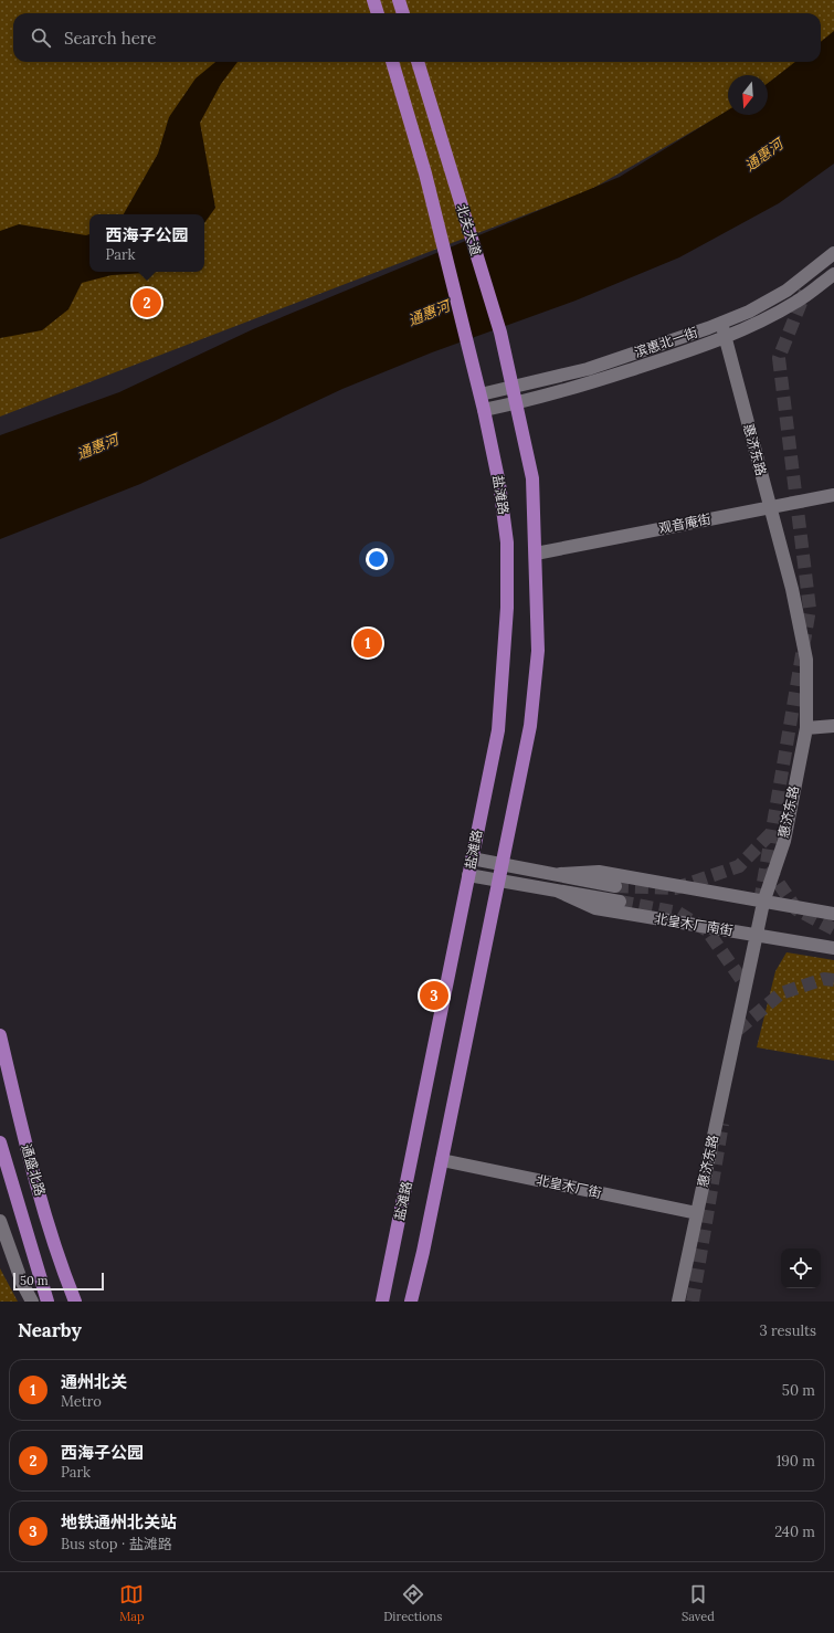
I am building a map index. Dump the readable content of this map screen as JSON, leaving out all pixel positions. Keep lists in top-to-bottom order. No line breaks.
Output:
{"streets":{"main road":["北关大道","盐滩路","通盛北路"],"street":["滨惠北一街","惠济东路","观音庵街","北皇木厂南街","北皇木厂街"]},"crossings":[["北关大道","滨惠北一街"],["北关大道","盐滩路"],["滨惠北一街","惠济东路"],["滨惠北一街","盐滩路"],["惠济东路","观音庵街"],["惠济东路","北皇木厂南街"],["惠济东路","北皇木厂街"],["盐滩路","北皇木厂南街"]],"water":["通惠河"],"scale_bar":"50 m","north":"bottom","page":{"search":"Search here","popup":["西海子公园","Park"],"pins":["2","1","3"],"scale":"50 m","heading":["Nearby","3 results"],"list":[{"mark":"1","name":"通州北关","note":"Metro","value":"50 m"},{"mark":"2","name":"西海子公园","note":"Park","value":"190 m"},{"mark":"3","name":"地铁通州北关站","note":"Bus stop · 盐滩路","value":"240 m"}],"nav":["Map","Directions","Saved"]}}
